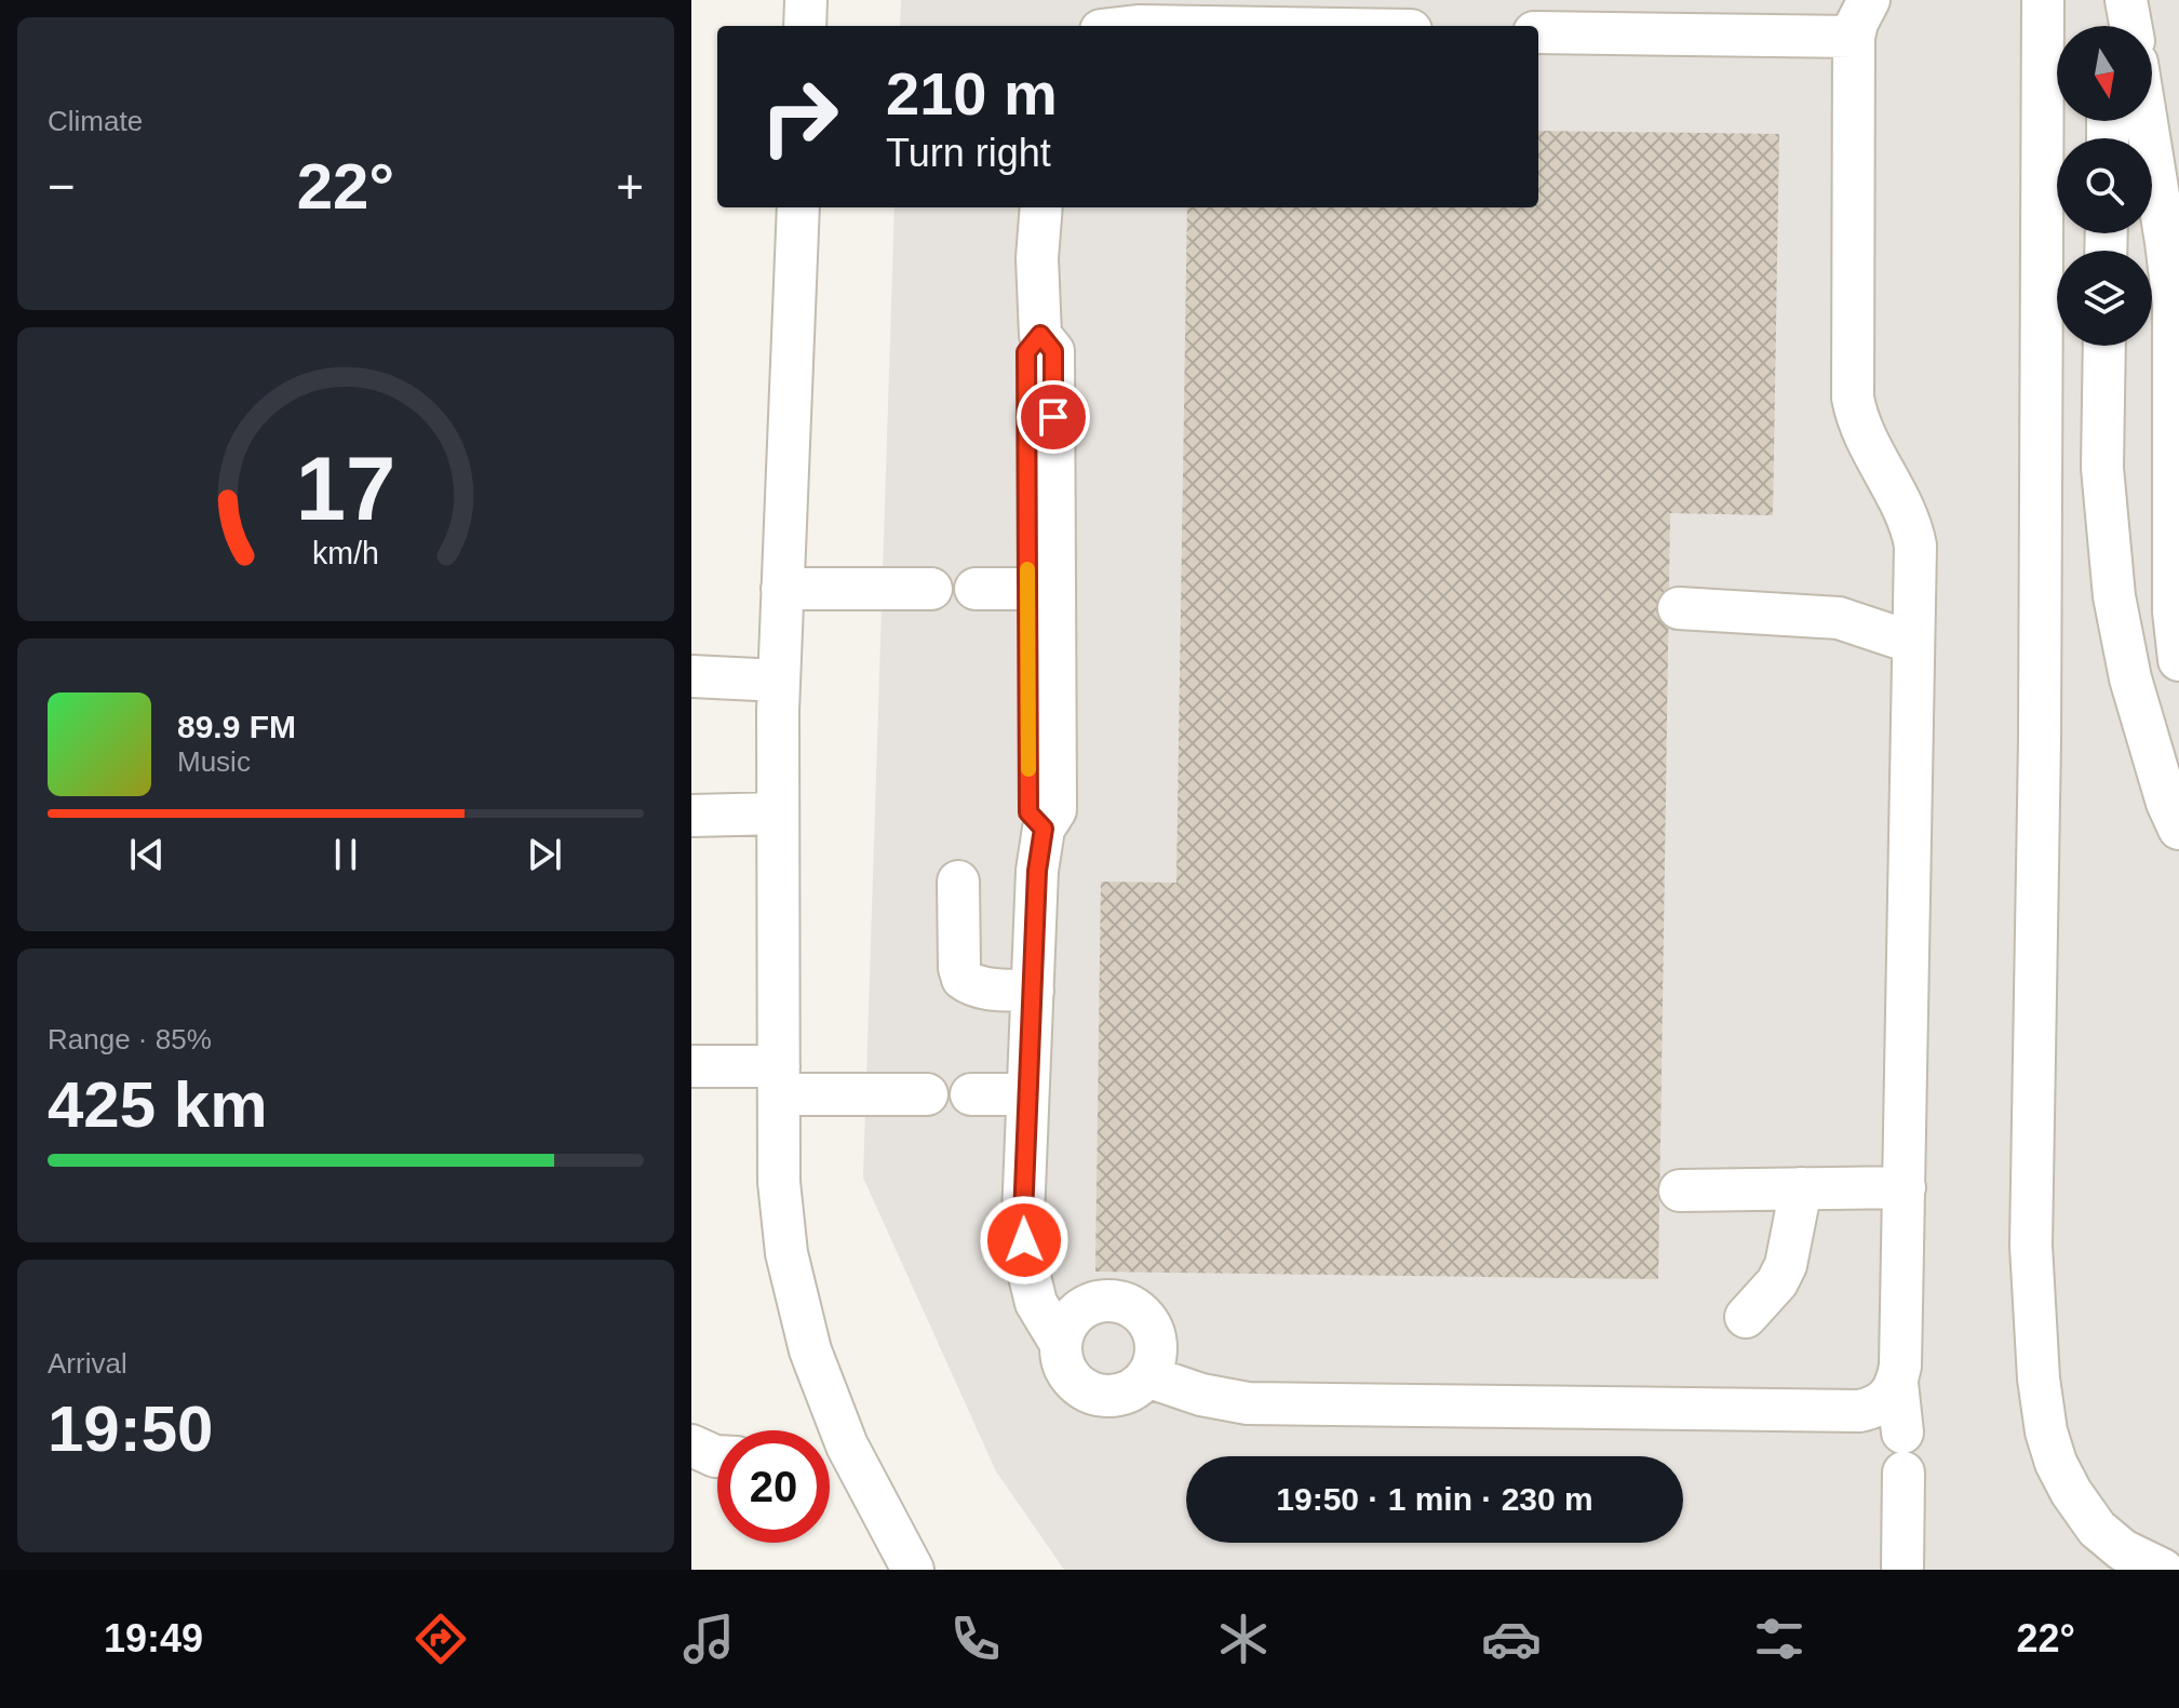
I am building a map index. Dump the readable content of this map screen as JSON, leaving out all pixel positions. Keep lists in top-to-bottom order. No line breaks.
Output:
{"north":"bottom","page":{"tile":["Climate",["Range · 85%","425 km"],["Arrival","19:50"]],"turn":["210 m","Turn right"],"heat":["−","22°","+"],"song":["89.9 FM","Music"],"limit":"20","trip":"19:50 · 1 min · 230 m","tabs":["19:49","22°"],"gauge":["17","km/h"]}}
